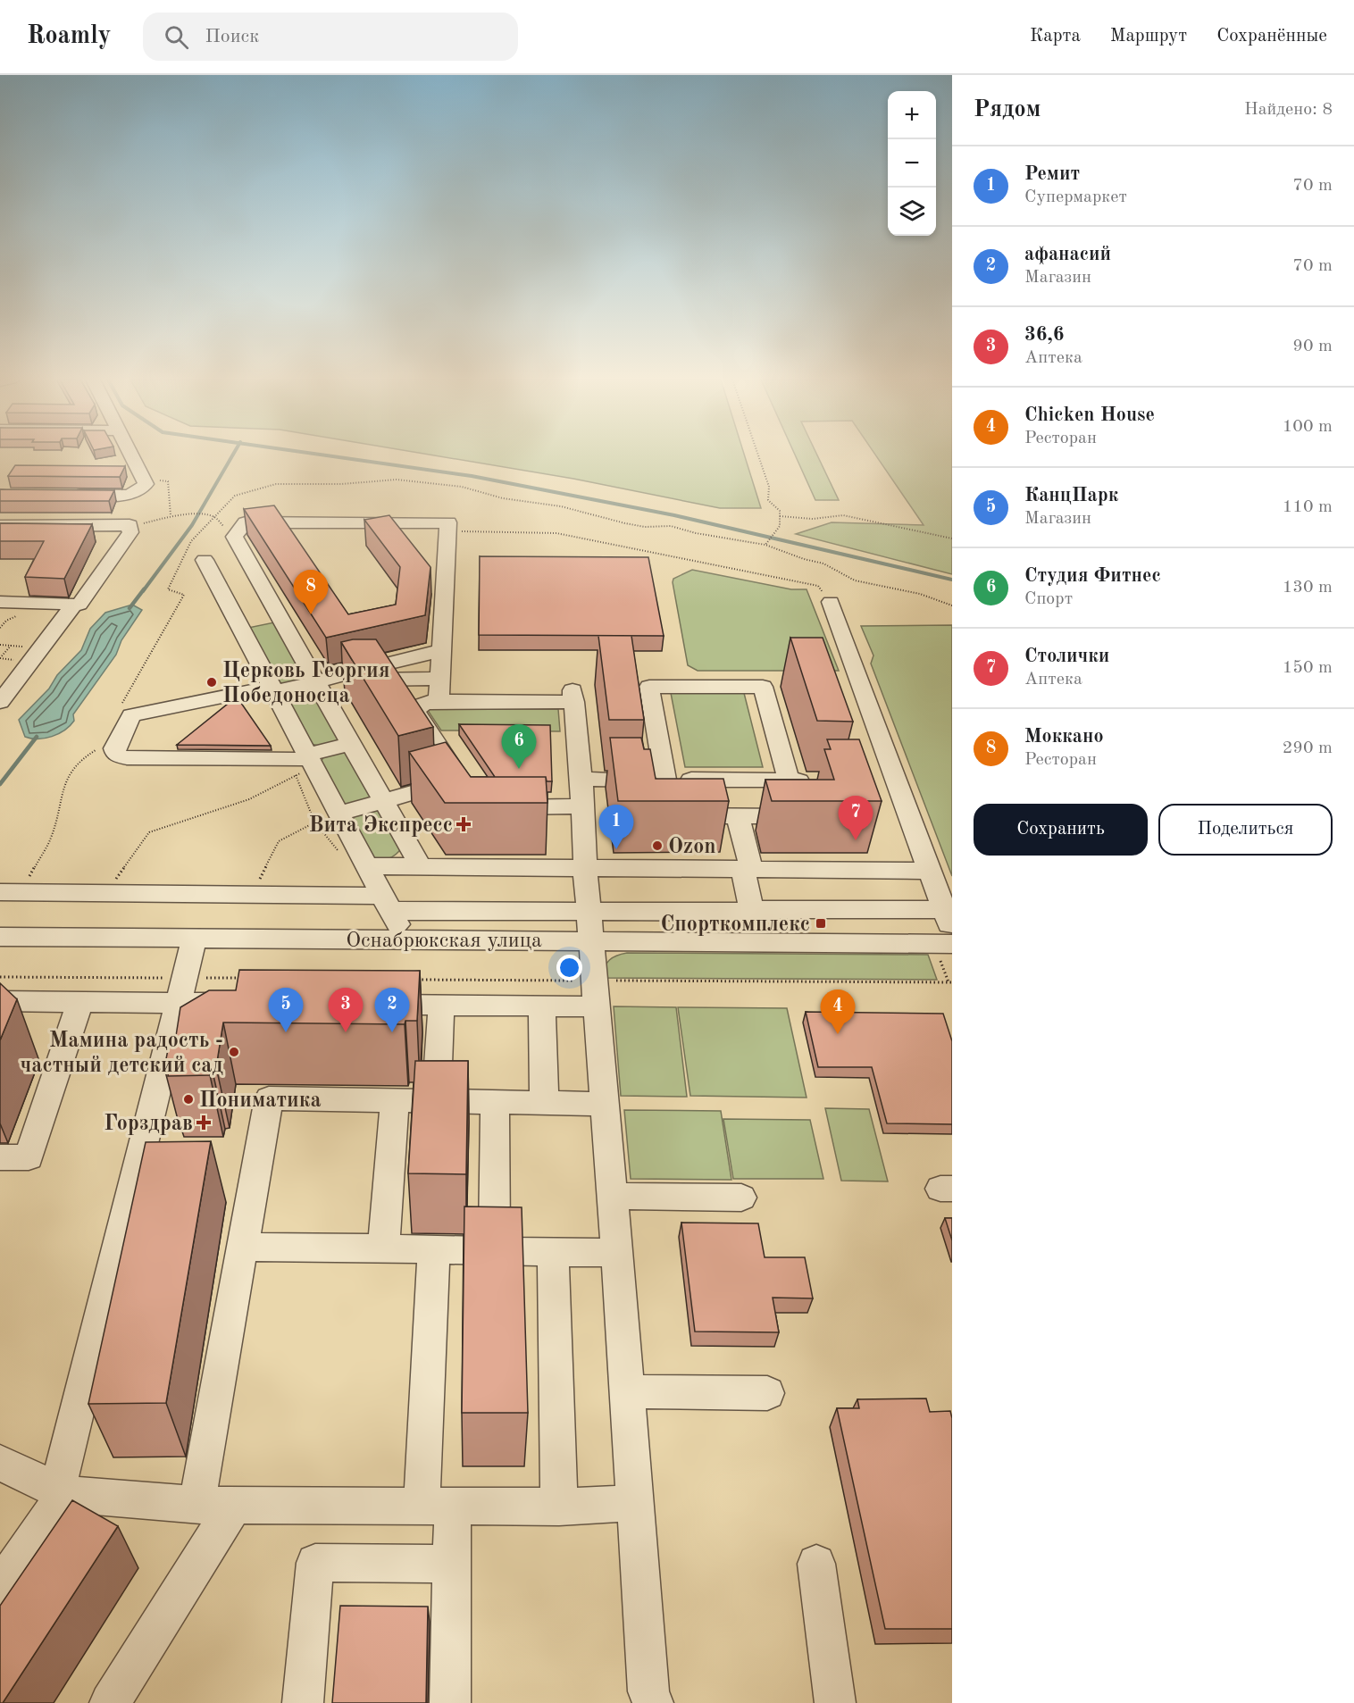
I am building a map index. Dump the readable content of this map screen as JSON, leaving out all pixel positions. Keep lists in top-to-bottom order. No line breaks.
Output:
{"streets":{"street":["Оснабрюкская улица"]},"places":{"other":["Церковь Георгия Победоносца","Ozon","Мамина радость - частный детский сад","Пониматика"],"health":["Вита Экспресс","Горздрав"],"transit":["Спорткомплекс"]},"page":{"header":"Roamly","search":"Поиск","nav":["Карта","Маршрут","Сохранённые"],"heading":["Рядом","Найдено: 8"],"map_buttons":["+","−"],"list":[{"mark":"1","name":"Ремит","note":"Супермаркет","value":"70 m"},{"mark":"2","name":"афанасий","note":"Магазин","value":"70 m"},{"mark":"3","name":"36,6","note":"Аптека","value":"90 m"},{"mark":"4","name":"Chicken House","note":"Ресторан","value":"100 m"},{"mark":"5","name":"КанцПарк","note":"Магазин","value":"110 m"},{"mark":"6","name":"Студия Фитнес","note":"Спорт","value":"130 m"},{"mark":"7","name":"Столички","note":"Аптека","value":"150 m"},{"mark":"8","name":"Моккано","note":"Ресторан","value":"290 m"}],"pins":["8","6","7","1","2","3","5","4"],"buttons":["Сохранить","Поделиться"]}}
